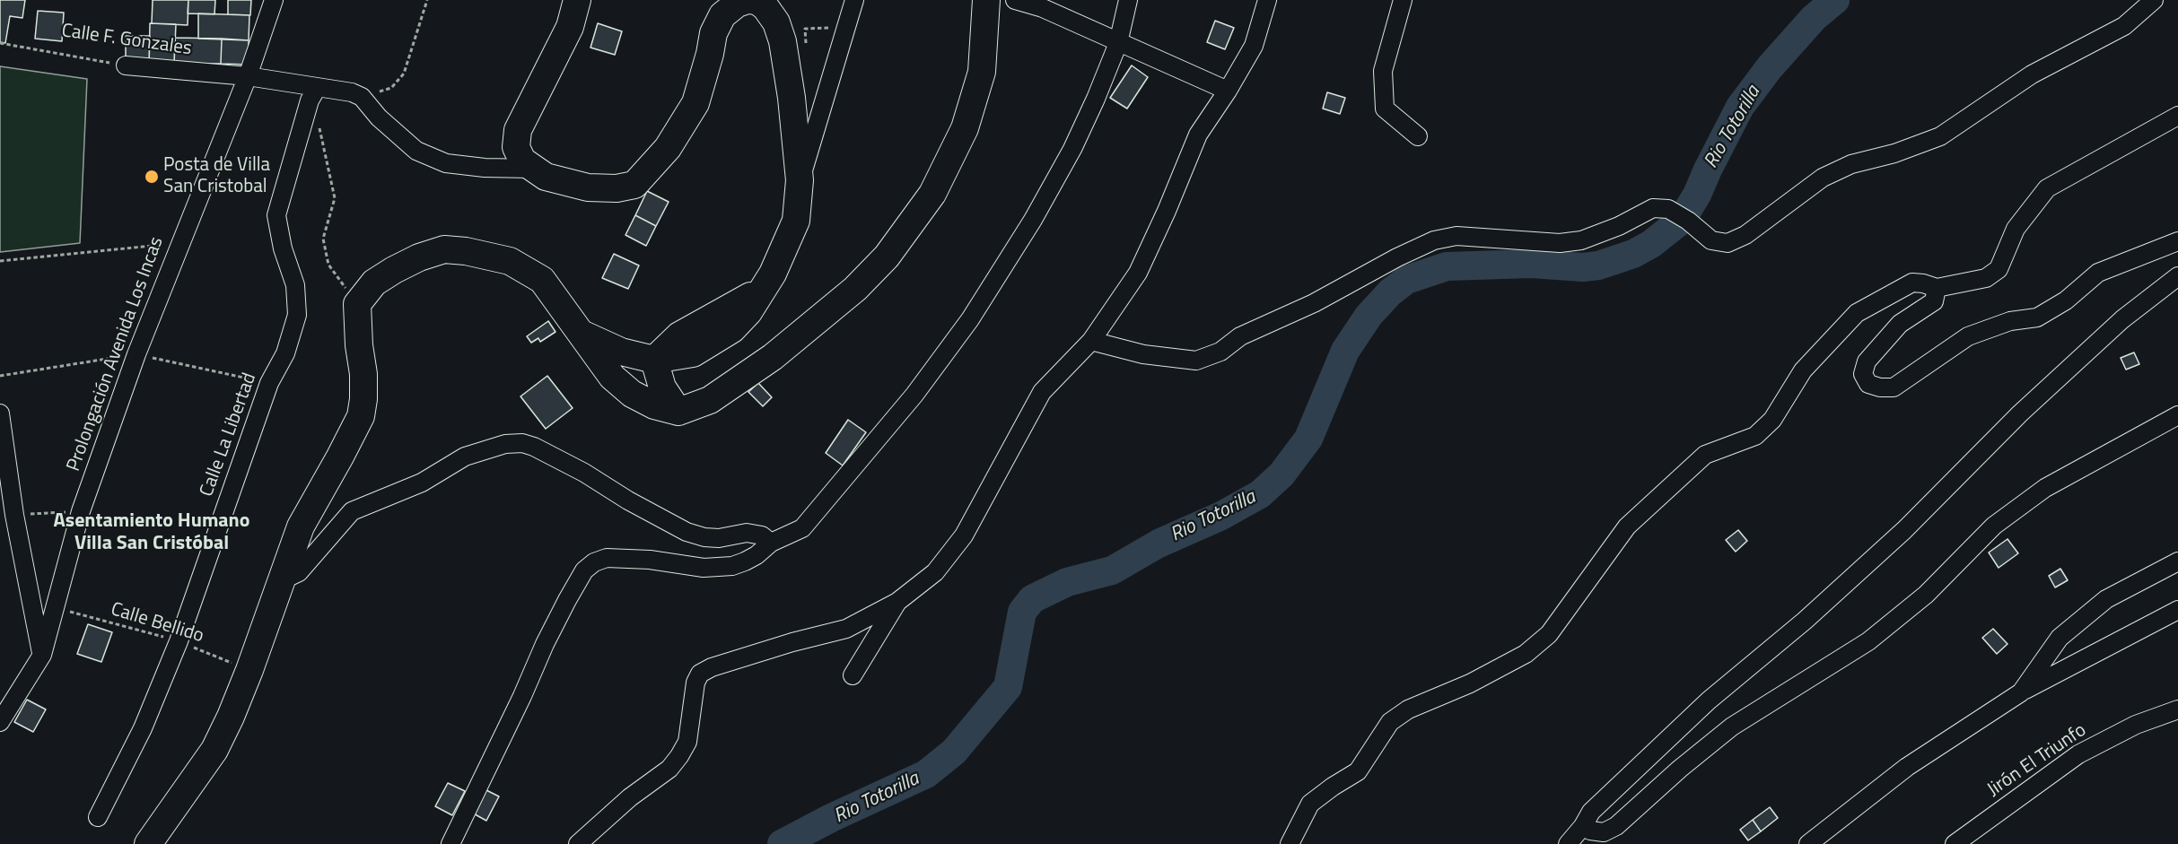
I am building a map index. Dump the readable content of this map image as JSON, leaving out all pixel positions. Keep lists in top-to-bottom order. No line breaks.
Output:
{"streets":{"street":["Calle F. Gonzales","Prolongación Avenida Los Incas","Calle La Libertad","Jirón El Triunfo"],"path":["Calle Bellido"]},"crossings":[["Calle F. Gonzales","Prolongación Avenida Los Incas"],["Calle F. Gonzales","Calle La Libertad"],["Prolongación Avenida Los Incas","Calle Bellido"],["Calle La Libertad","Calle Bellido"]],"districts":["Asentamiento Humano Villa San Cristóbal"],"water":["Rio Totorilla"],"places":["Posta de Villa San Cristobal"]}
